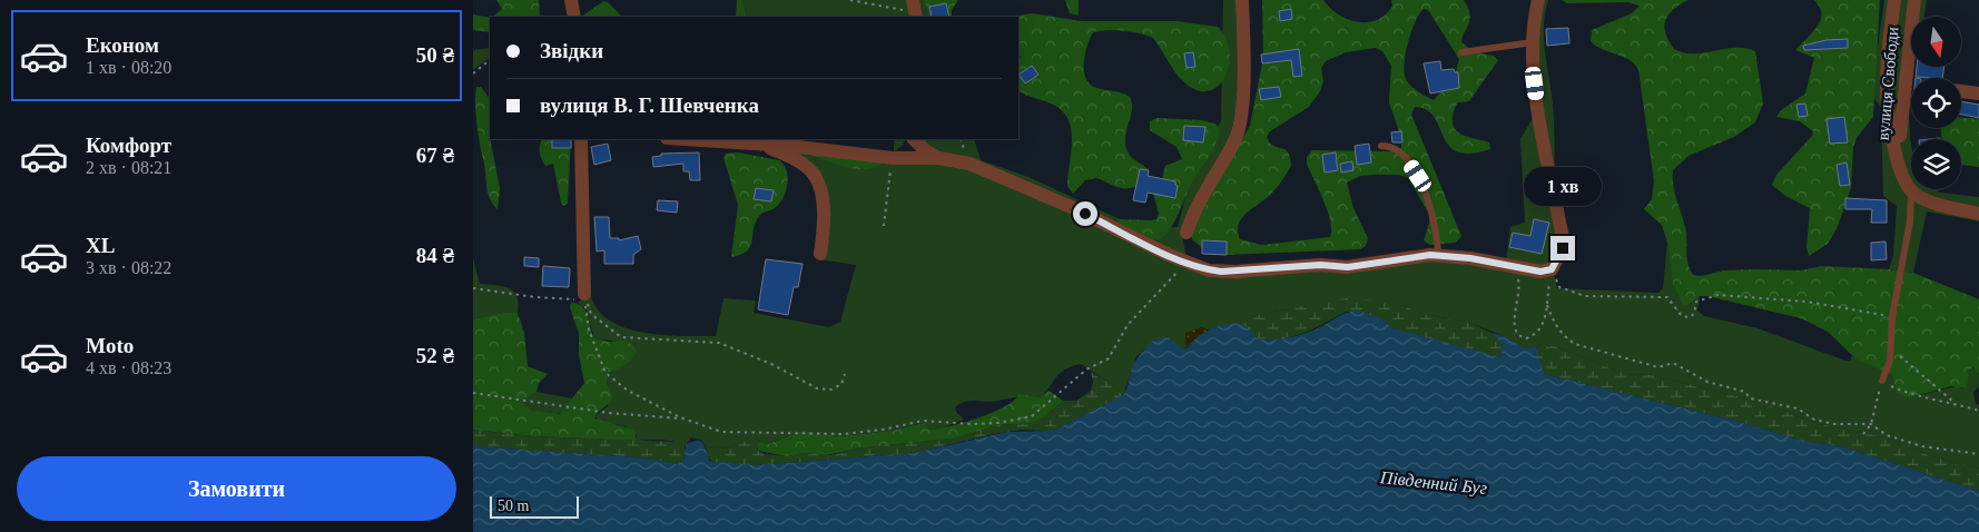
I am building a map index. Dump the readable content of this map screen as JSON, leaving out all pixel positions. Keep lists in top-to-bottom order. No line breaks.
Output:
{"streets":{"street":["вулиця Свободи"]},"water":["Південний Буг"],"scale_bar":"50 m","north":"bottom","page":{"list":[{"name":"Економ","note":"1 хв · 08:20","value":"50 ₴"},{"name":"Комфорт","note":"2 хв · 08:21","value":"67 ₴"},{"name":"XL","note":"3 хв · 08:22","value":"84 ₴"},{"name":"Moto","note":"4 хв · 08:23","value":"52 ₴"}],"banner":["Звідки","вулиця В. Г. Шевченка"],"bubble":"1 хв","buttons":"Замовити","scale":"50 m"}}
